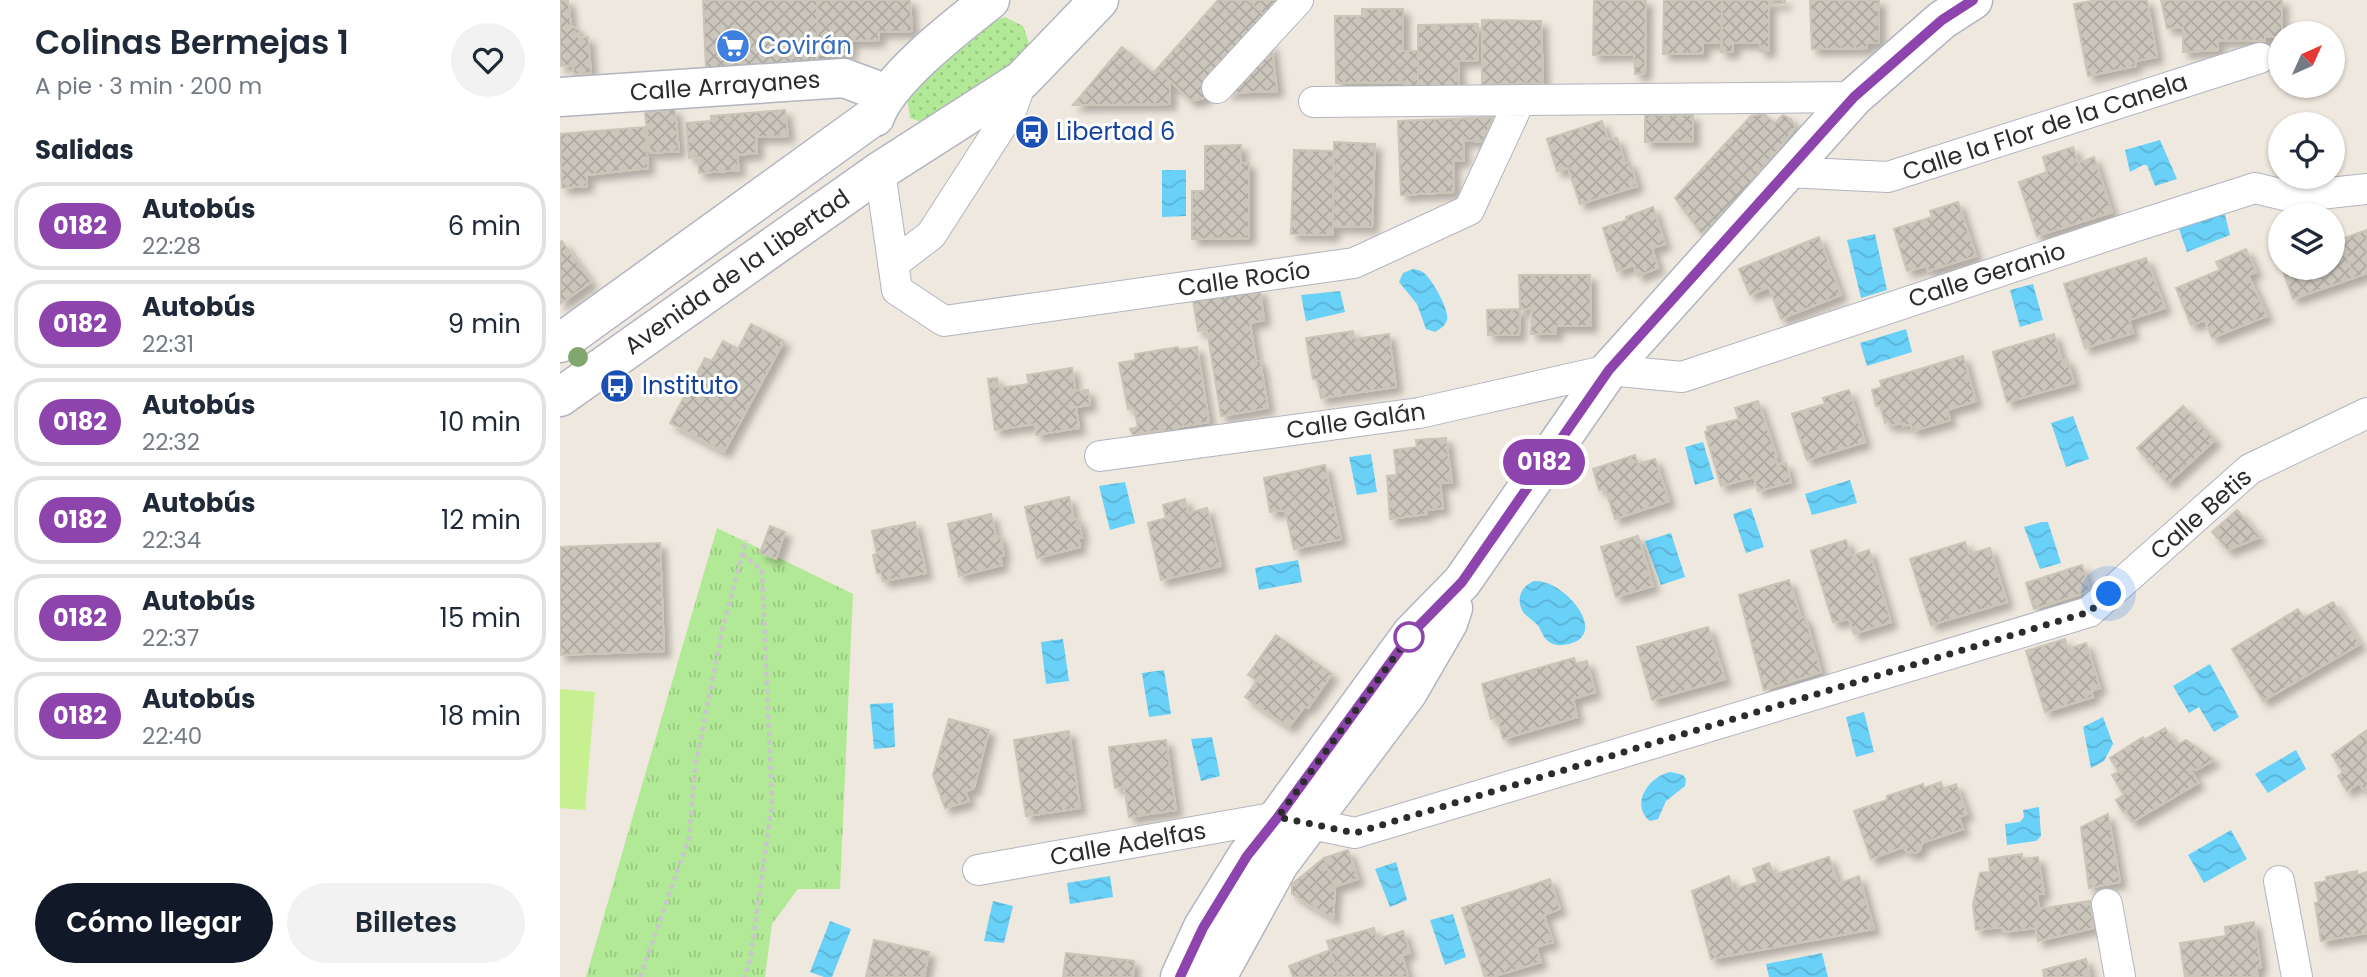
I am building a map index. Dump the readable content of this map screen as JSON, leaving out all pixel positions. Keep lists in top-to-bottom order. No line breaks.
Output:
{"streets":{"street":["Calle Arrayanes","Calle la Flor de la Canela","Avenida de la Libertad","Calle Geranio","Calle Rocío","Calle Galán","Calle Betis","Calle Adelfas"]},"crossings":[["Calle Arrayanes","Avenida de la Libertad"],["Avenida de la Libertad","Calle Rocío"],["Calle Geranio","Calle Galán"],["Calle Betis","Calle Adelfas"]],"places":{"supermarket":["Covirán"],"bus stop":["Libertad 6","Instituto"]},"lines":["bus line 0182"],"north":"top right","page":{"heading":[["Colinas Bermejas 1","A pie · 3 min · 200 m"],"Salidas"],"on_map":"0182","list":[{"mark":"0182","name":"Autobús","note":"22:28","value":"6 min"},{"mark":"0182","name":"Autobús","note":"22:31","value":"9 min"},{"mark":"0182","name":"Autobús","note":"22:32","value":"10 min"},{"mark":"0182","name":"Autobús","note":"22:34","value":"12 min"},{"mark":"0182","name":"Autobús","note":"22:37","value":"15 min"},{"mark":"0182","name":"Autobús","note":"22:40","value":"18 min"}],"buttons":["Cómo llegar","Billetes"]}}
